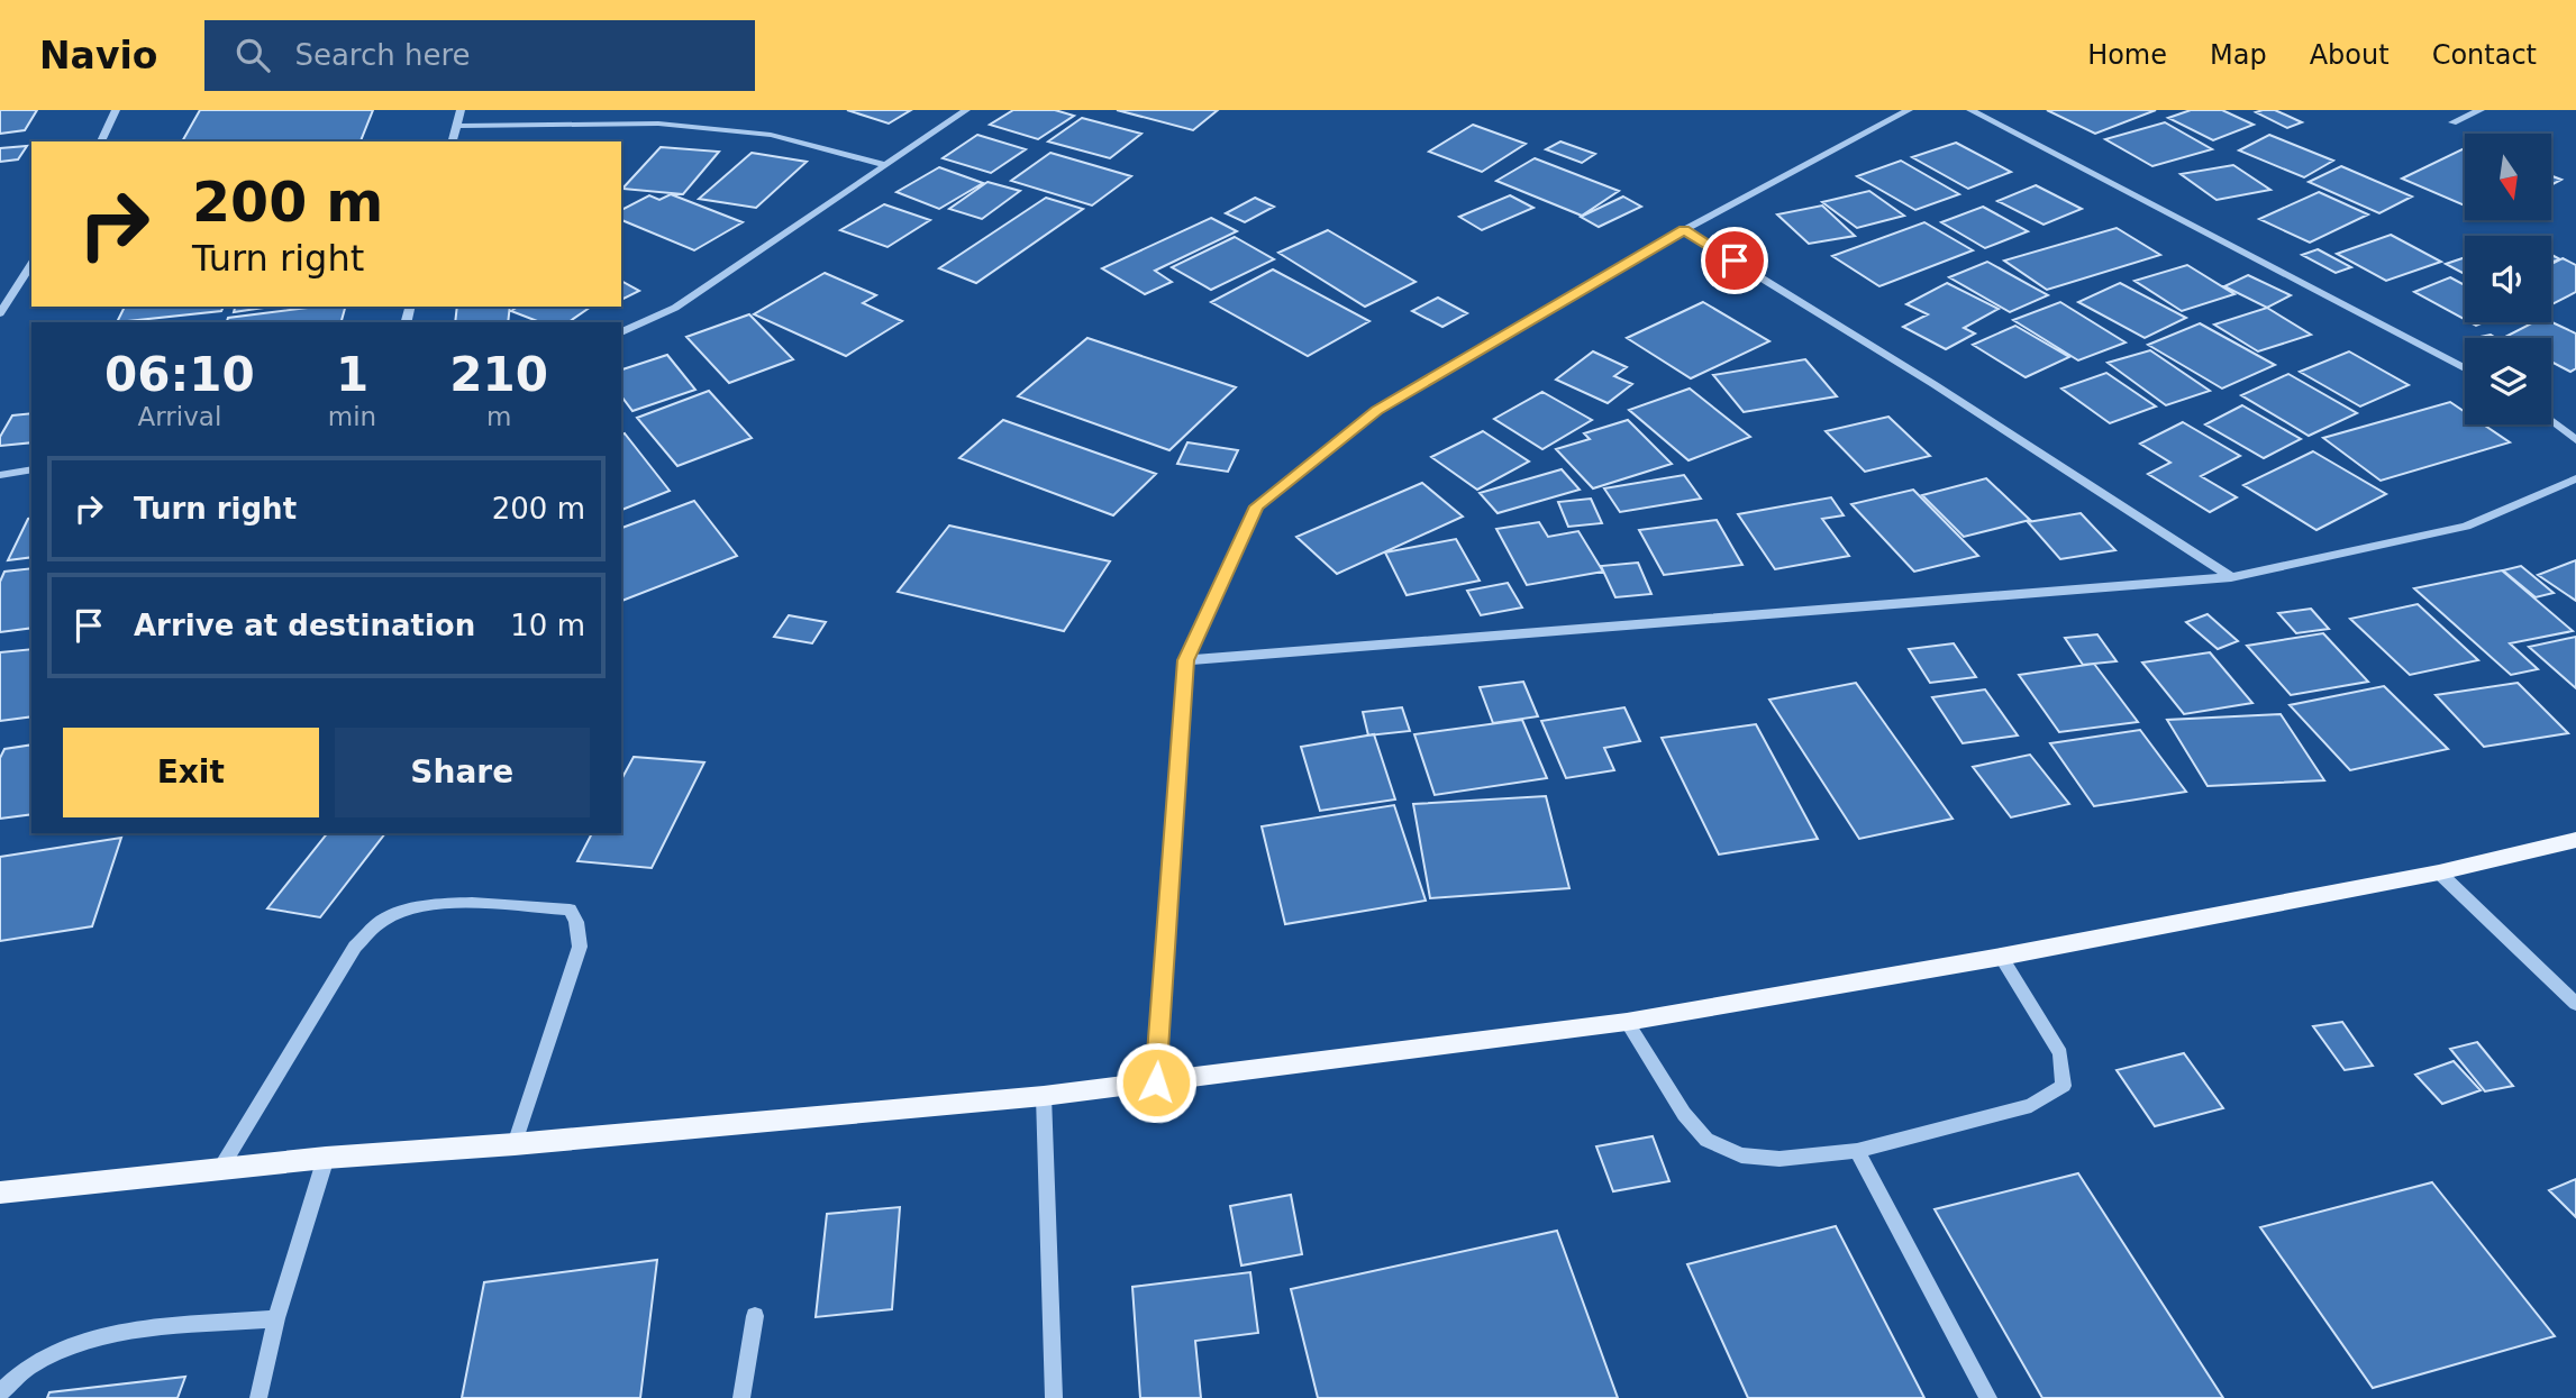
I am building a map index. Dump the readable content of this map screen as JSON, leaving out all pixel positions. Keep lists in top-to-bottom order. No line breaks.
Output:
{"north":"bottom","page":{"header":"Navio","search":"Search here","nav":["Home","Map","About","Contact"],"turn":["200 m","Turn right"],"eta":["06:10","Arrival","1","min","210","m"],"list":[{"name":"Turn right","value":"200 m"},{"name":"Arrive at destination","value":"10 m"}],"buttons":["Exit","Share"]}}
